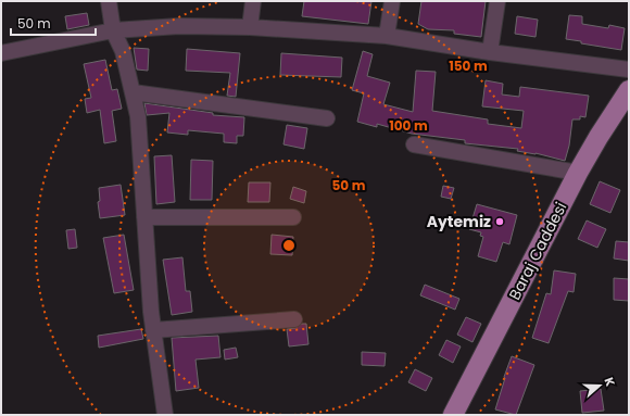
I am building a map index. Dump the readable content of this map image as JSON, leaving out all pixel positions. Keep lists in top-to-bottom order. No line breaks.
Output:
{"streets":{"main road":["Baraj Caddesi"]},"places":["Aytemiz"],"scale_bar":"50 m","north":"right","rings":["150 m","100 m","50 m"]}
